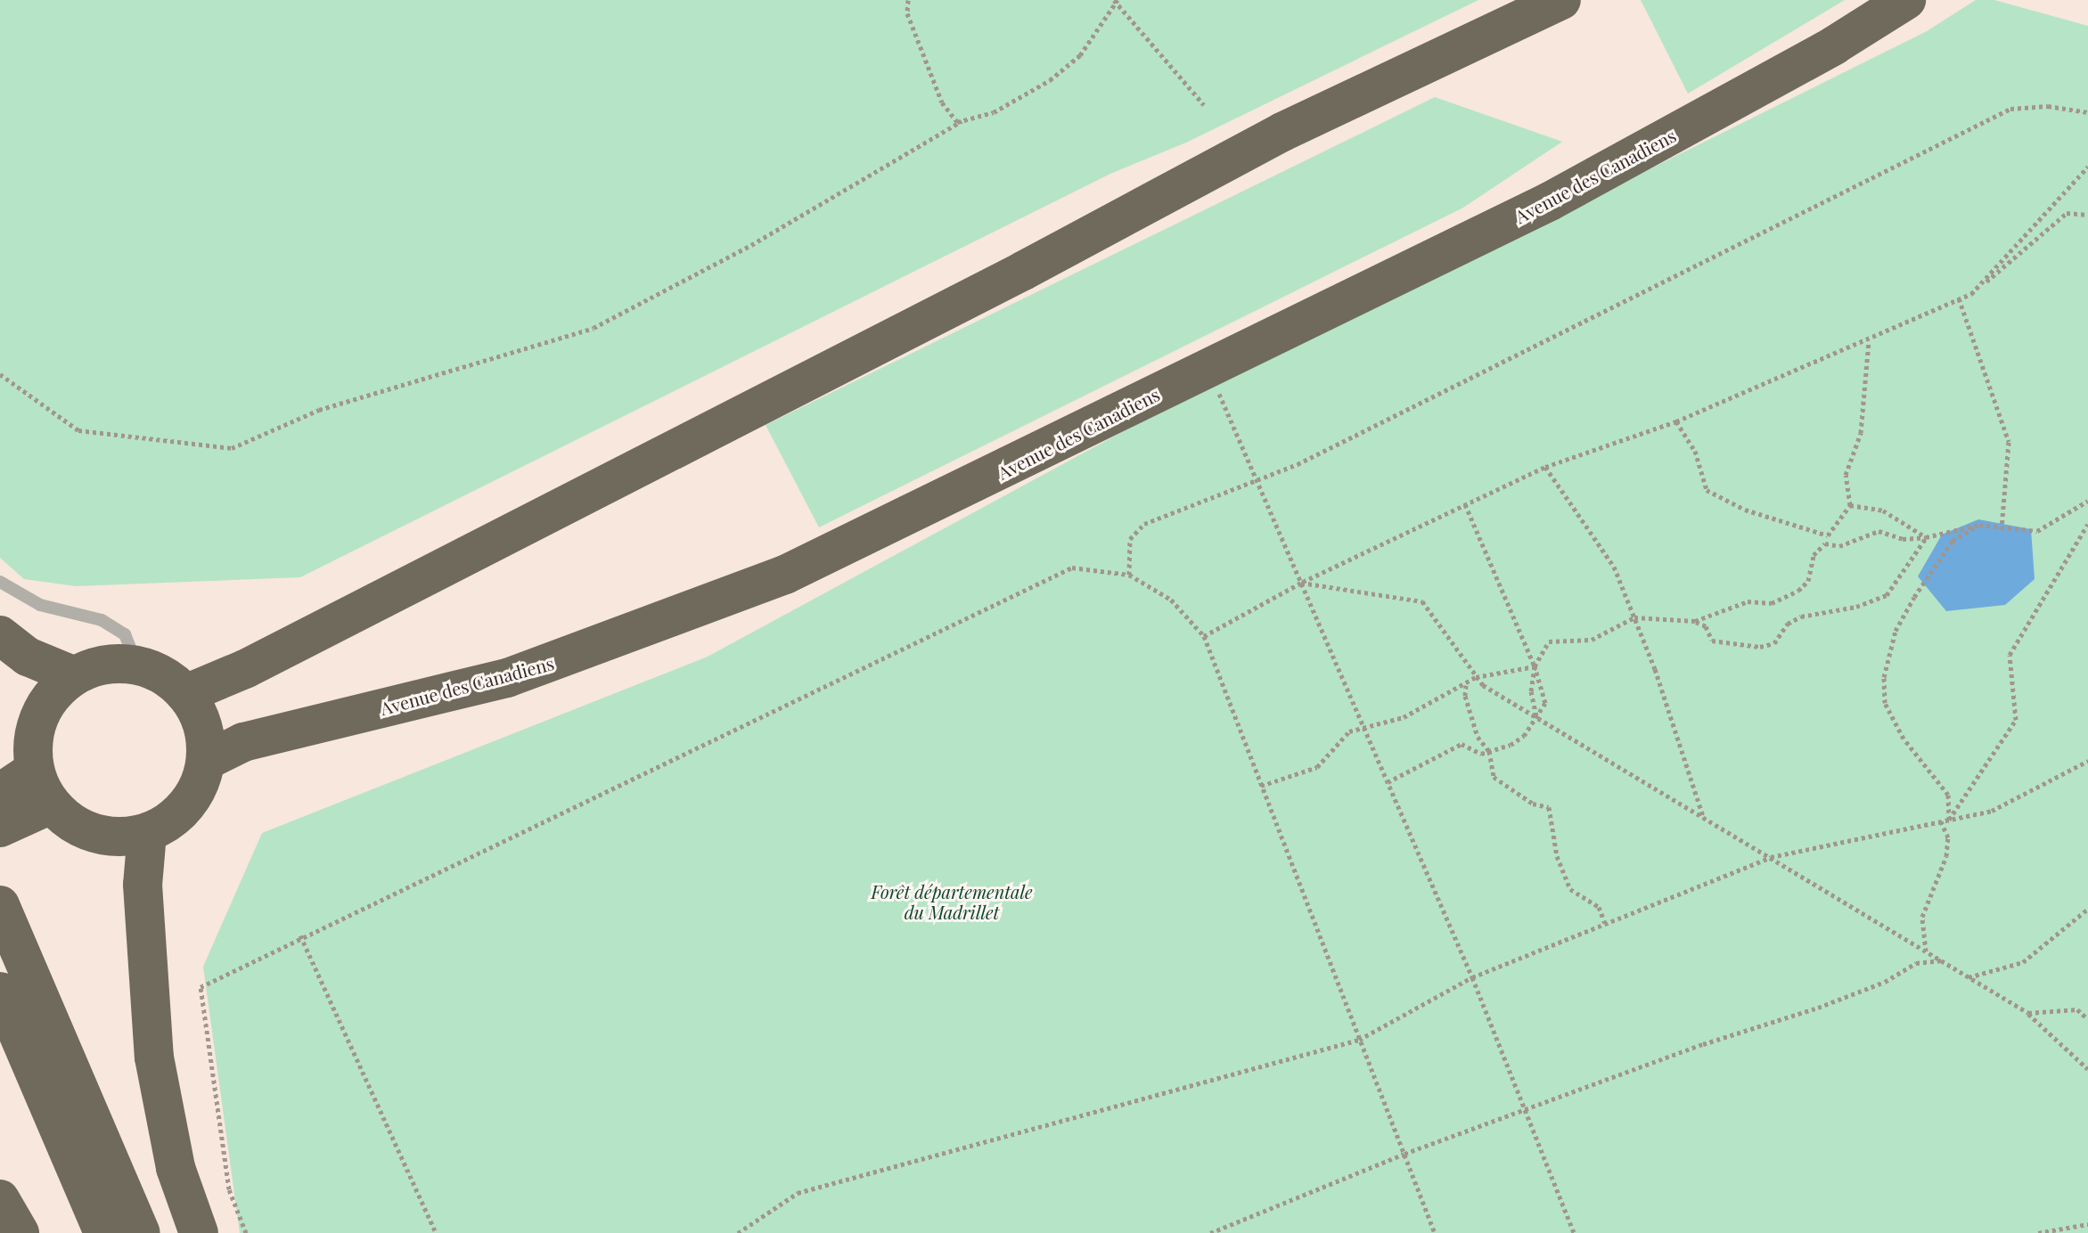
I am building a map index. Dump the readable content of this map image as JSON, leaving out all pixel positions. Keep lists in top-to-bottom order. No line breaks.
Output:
{"streets":{"highway":["Avenue des Canadiens"]},"parks":["Forêt départementale du Madrillet"]}
